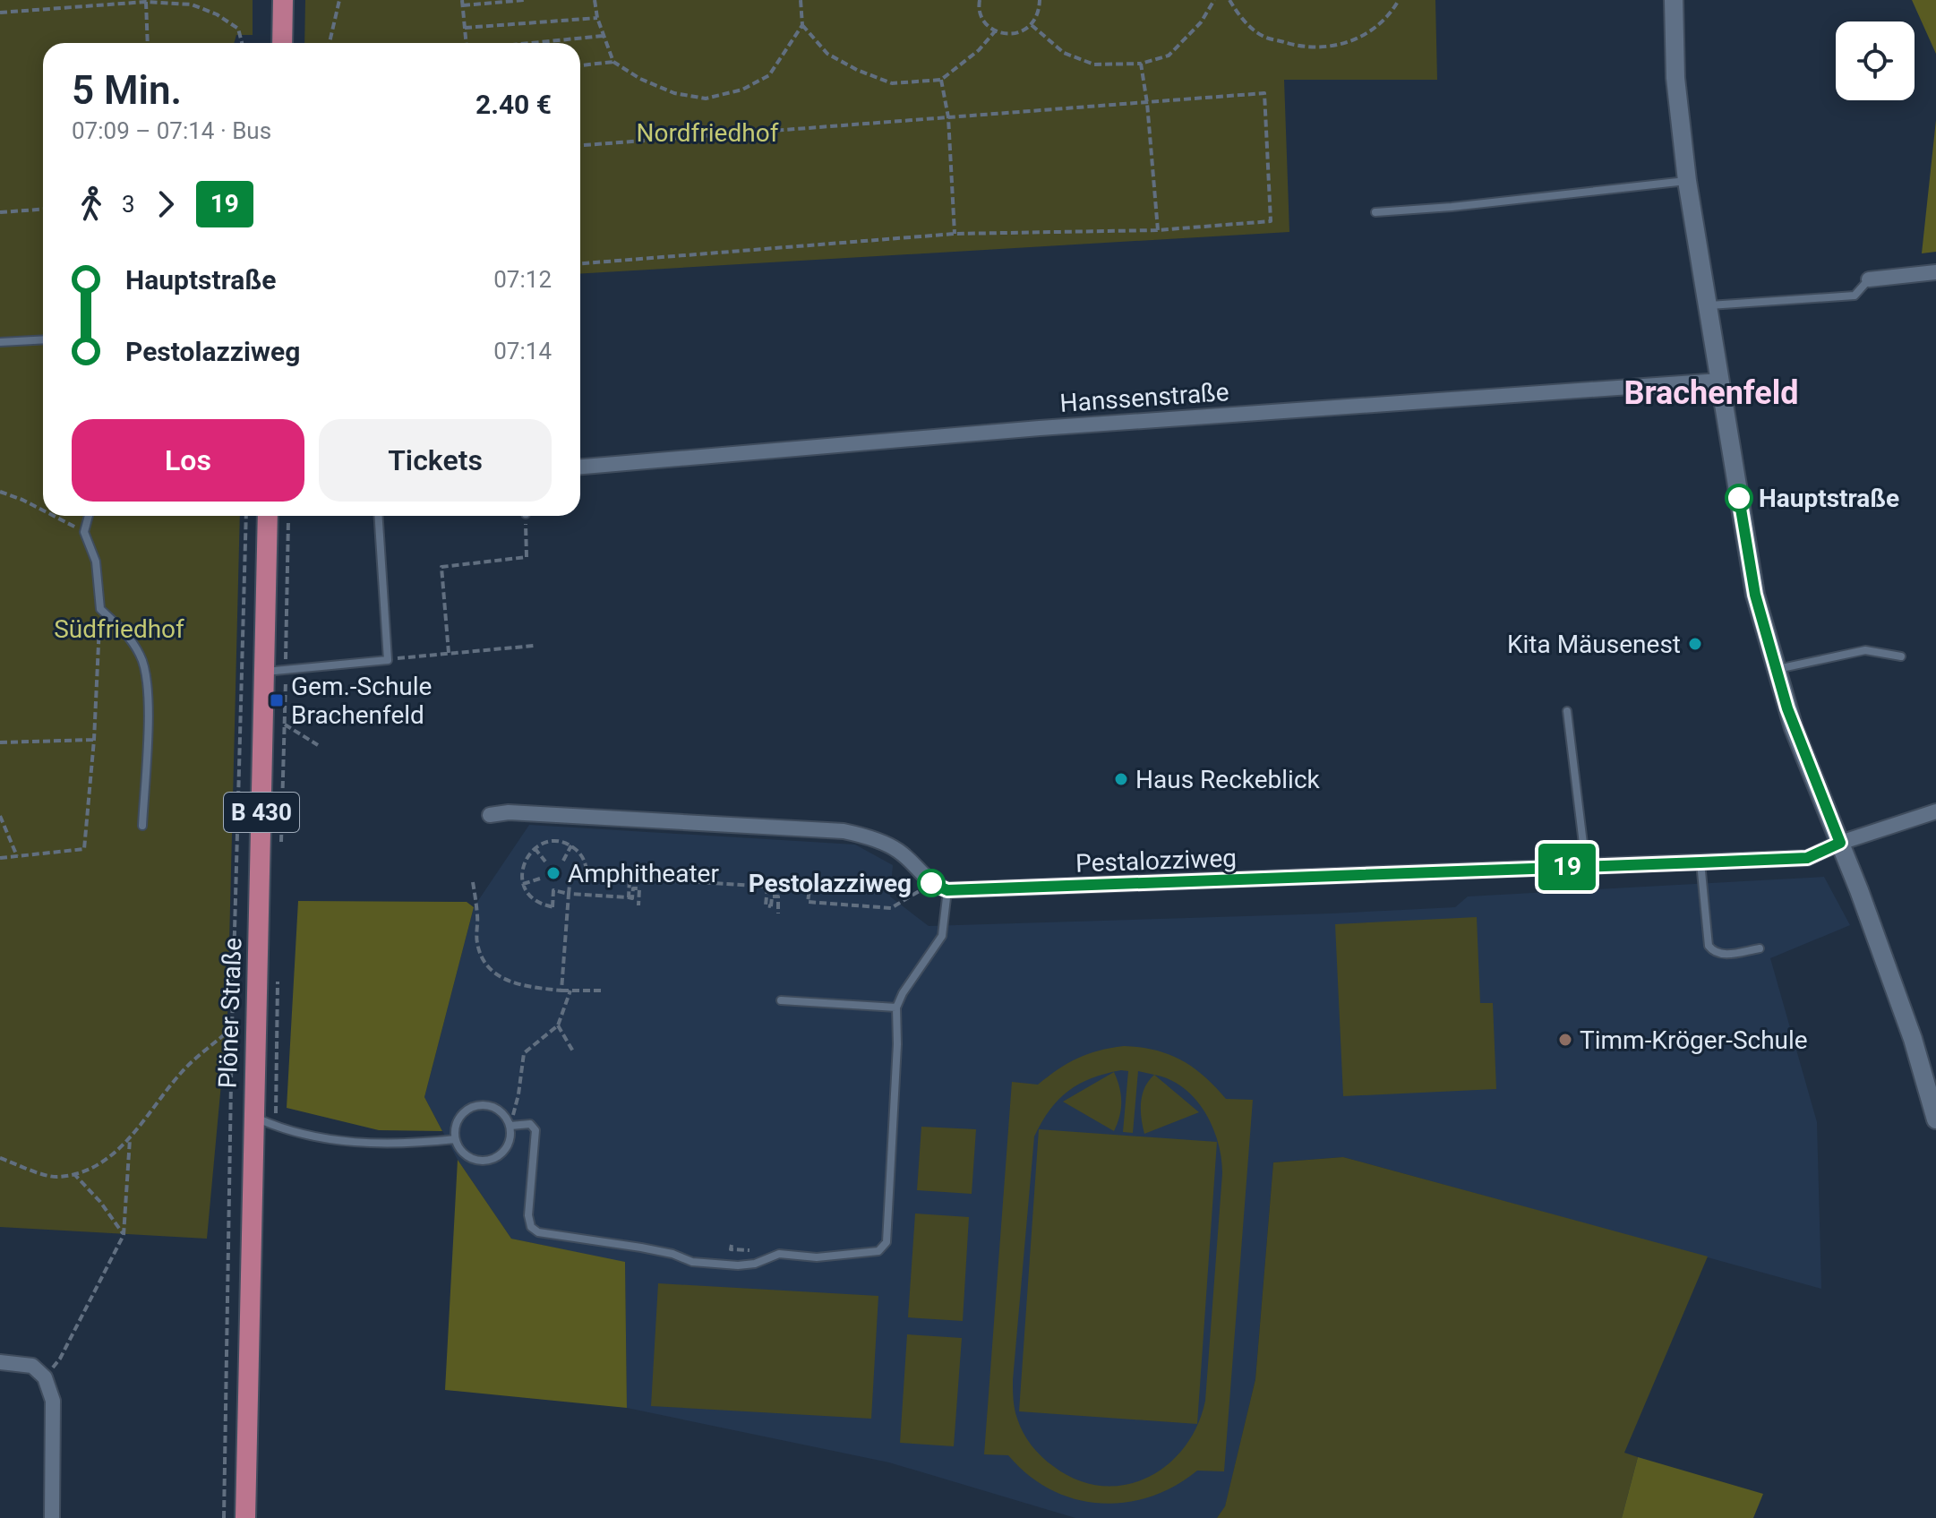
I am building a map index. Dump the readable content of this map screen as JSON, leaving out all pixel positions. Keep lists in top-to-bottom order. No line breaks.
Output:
{"streets":{"main road":["B 430","Plöner Straße"],"street":["Hanssenstraße","Pestalozziweg"]},"districts":["Brachenfeld"],"parks":["Nordfriedhof","Südfriedhof"],"places":{"other":["Hauptstraße","Kita Mäusenest","Haus Reckeblick","Amphitheater","Pestolazziweg","Timm-Kröger-Schule"],"transit":["Gem.-Schule Brachenfeld"]},"lines":["bus line 19"],"page":{"on_map":"19","heading":["5 Min.","07:09 – 07:14 · Bus","2.40 €"],"legs":["3","19"],"list":[{"name":"Hauptstraße","value":"07:12"},{"name":"Pestolazziweg","value":"07:14"}],"buttons":["Los","Tickets"]}}
